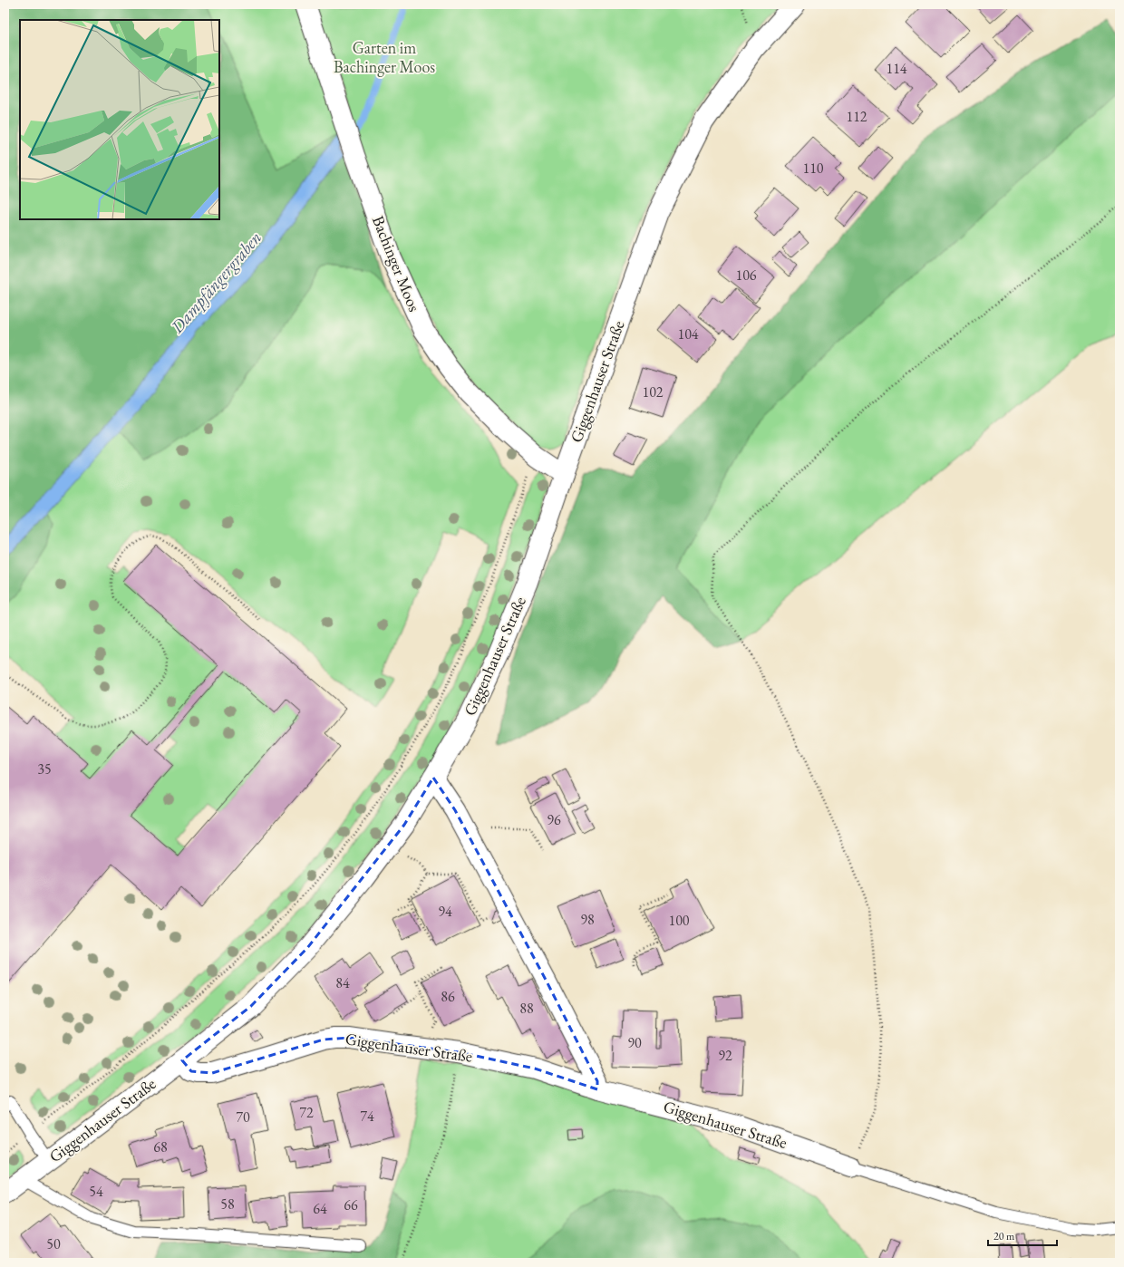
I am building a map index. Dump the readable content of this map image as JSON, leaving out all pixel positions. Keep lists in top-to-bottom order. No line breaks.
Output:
{"streets":{"street":["Bachinger Moos","Giggenhauser Straße"]},"crossings":[["Bachinger Moos","Giggenhauser Straße"]],"water":["Dampfängergraben"],"parks":["Garten im Bachinger Moos"],"house_numbers":["114","112","110","106","104","102","35","96","94","98","100","84","86","88","90","92","72","74","70","68","54","58","66","64","50"],"scale_bar":"20 m"}
